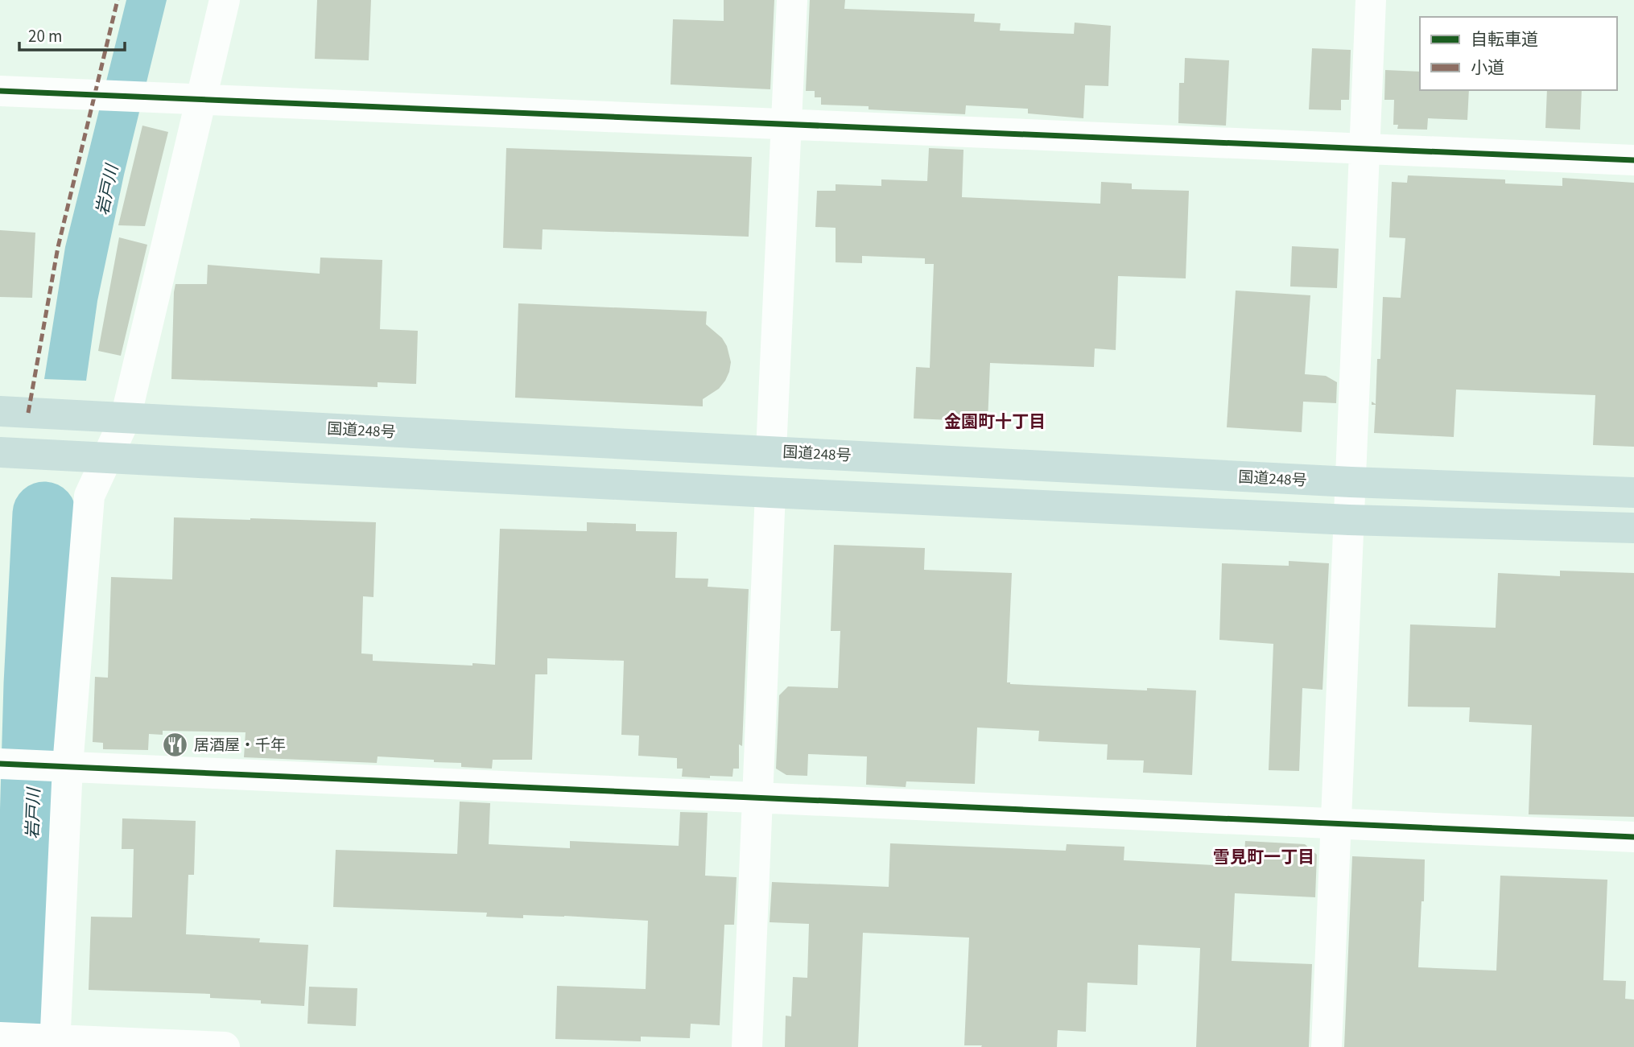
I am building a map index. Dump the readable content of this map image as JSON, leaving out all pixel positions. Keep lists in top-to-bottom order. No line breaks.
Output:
{"streets":{"highway":["国道248号"]},"districts":["金園町十丁目","雪見町一丁目"],"water":["岩戸川"],"places":{"restaurant":["居酒屋・千年"]},"legend":["自転車道","小道"],"scale_bar":"20 m"}
